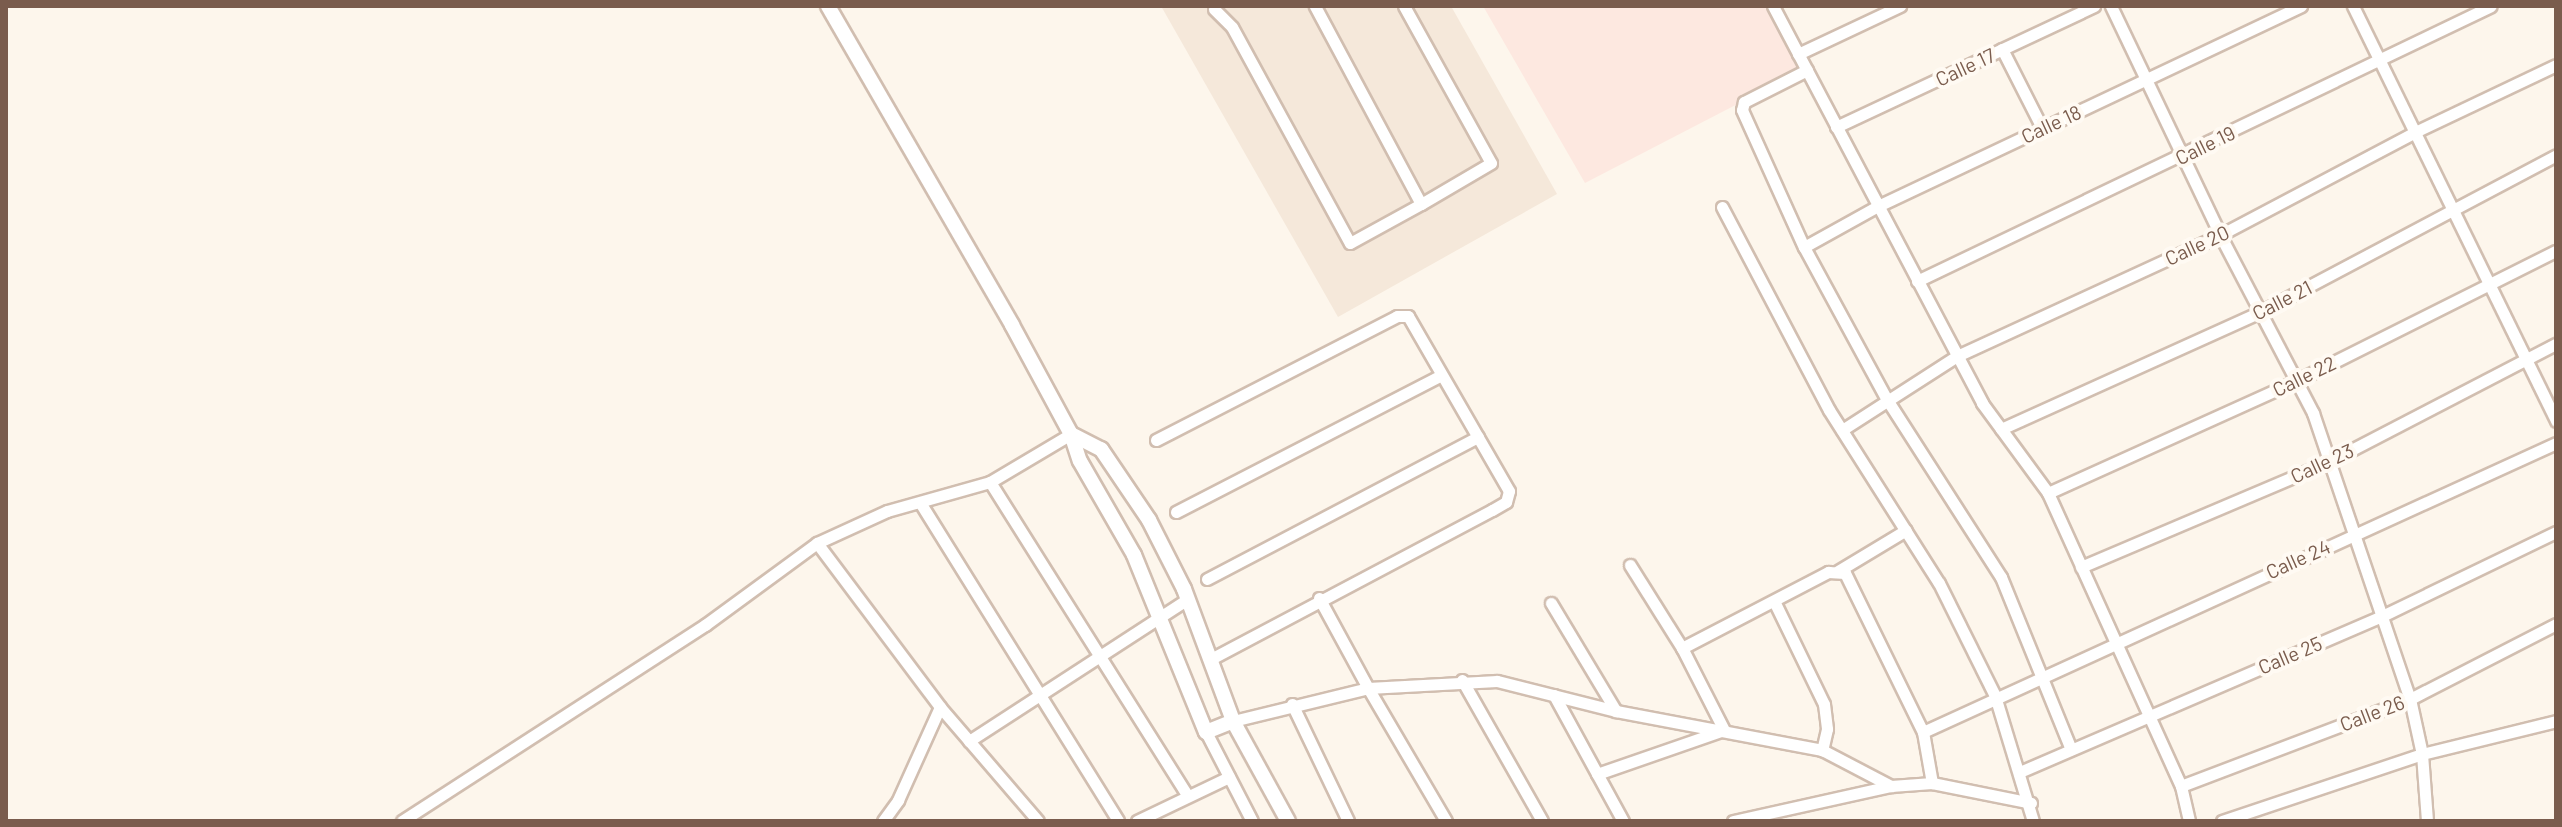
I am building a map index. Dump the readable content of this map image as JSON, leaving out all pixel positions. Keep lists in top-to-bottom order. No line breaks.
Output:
{"streets":{"street":["Calle 17","Calle 18","Calle 19","Calle 20","Calle 21","Calle 22","Calle 23","Calle 24","Calle 25","Calle 26"]}}
